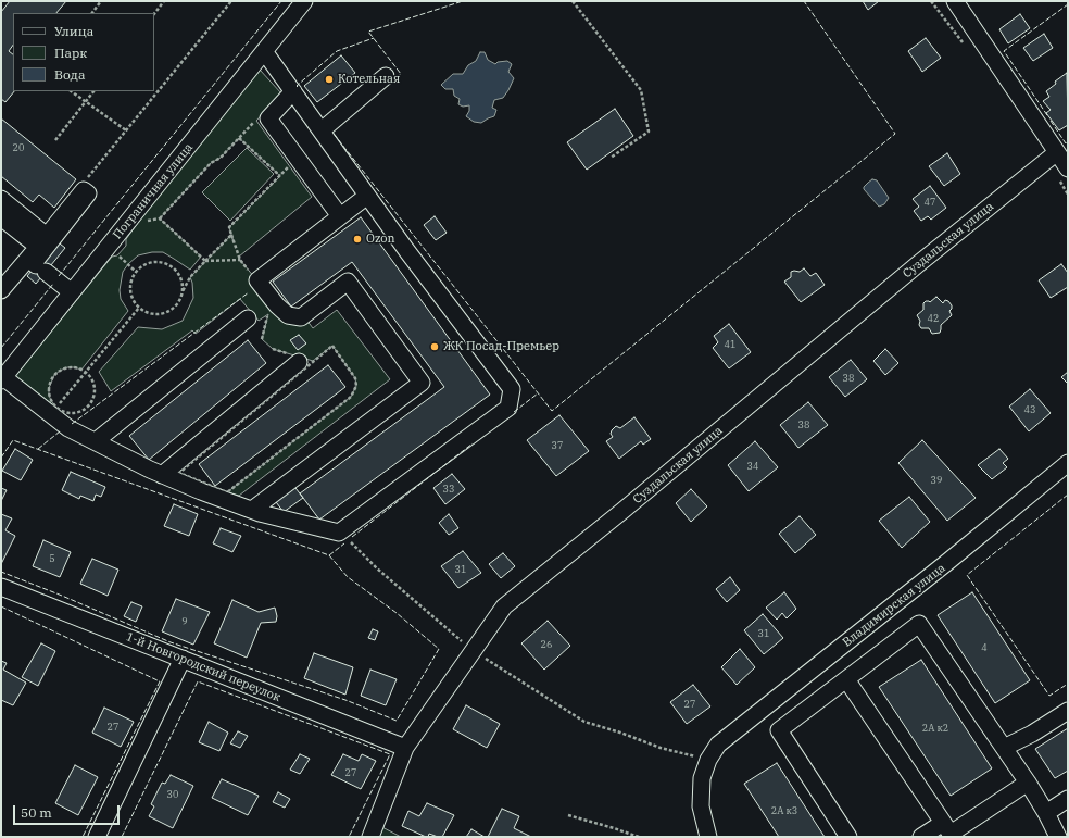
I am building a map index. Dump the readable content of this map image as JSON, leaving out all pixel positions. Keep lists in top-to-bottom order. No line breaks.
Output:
{"streets":{"street":["Пограничная улица","Суздальская улица","Владимирская улица","1-й Новгородский переулок"]},"crossings":[["Суздальская улица","1-й Новгородский переулок"]],"places":["Котельная","Ozon","ЖК Посад-Премьер"],"house_numbers":["20","47","42","41","38","43","38","37","34","39","33","5","31","9","31","26","4","27","27","2А к2","27","30","2А к3"],"legend":["Улица","Парк","Вода"],"scale_bar":"50 m"}
